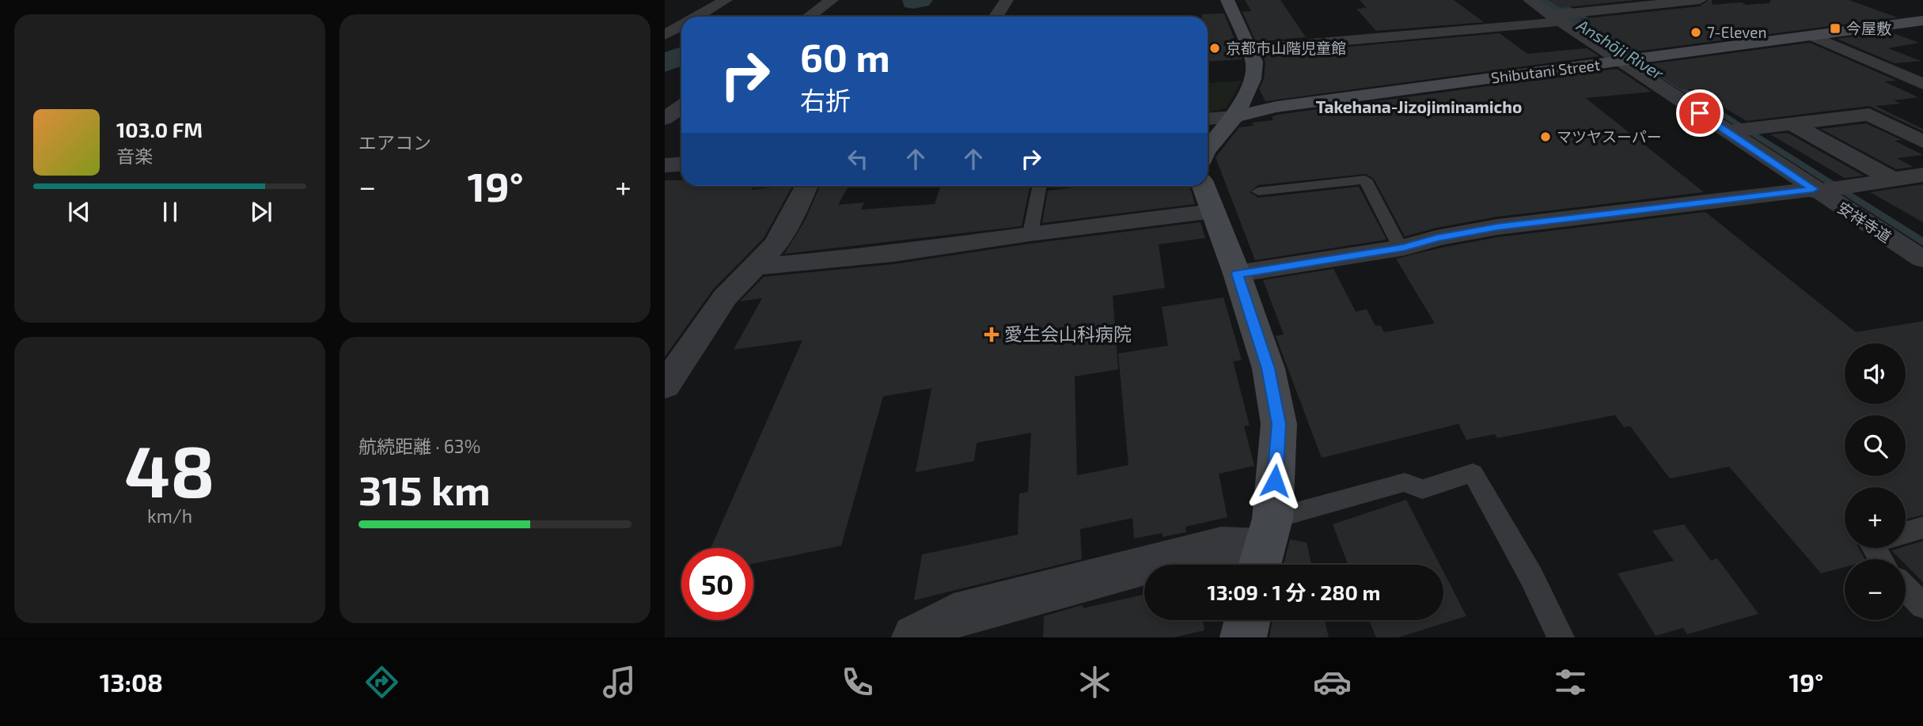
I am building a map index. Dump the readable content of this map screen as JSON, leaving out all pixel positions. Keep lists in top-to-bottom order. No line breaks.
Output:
{"streets":{"main road":["Shibutani Street"],"street":["安祥寺道"]},"crossings":[["Shibutani Street","安祥寺道"]],"districts":["Takehana-Jizojiminamicho"],"water":["Anshōji River"],"places":{"transit":["今屋敷"],"other":["7-Eleven","京都市山階児童館","マツヤスーパー"],"health":["愛生会山科病院"]},"page":{"tile":["エアコン",["48","km/h"],["航続距離 · 63%","315 km"]],"turn":["60 m","右折"],"song":["103.0 FM","音楽"],"heat":["−","19°","+"],"map_buttons":["+","−"],"limit":"50","trip":"13:09 · 1 分 · 280 m","tabs":["13:08","19°"]}}
